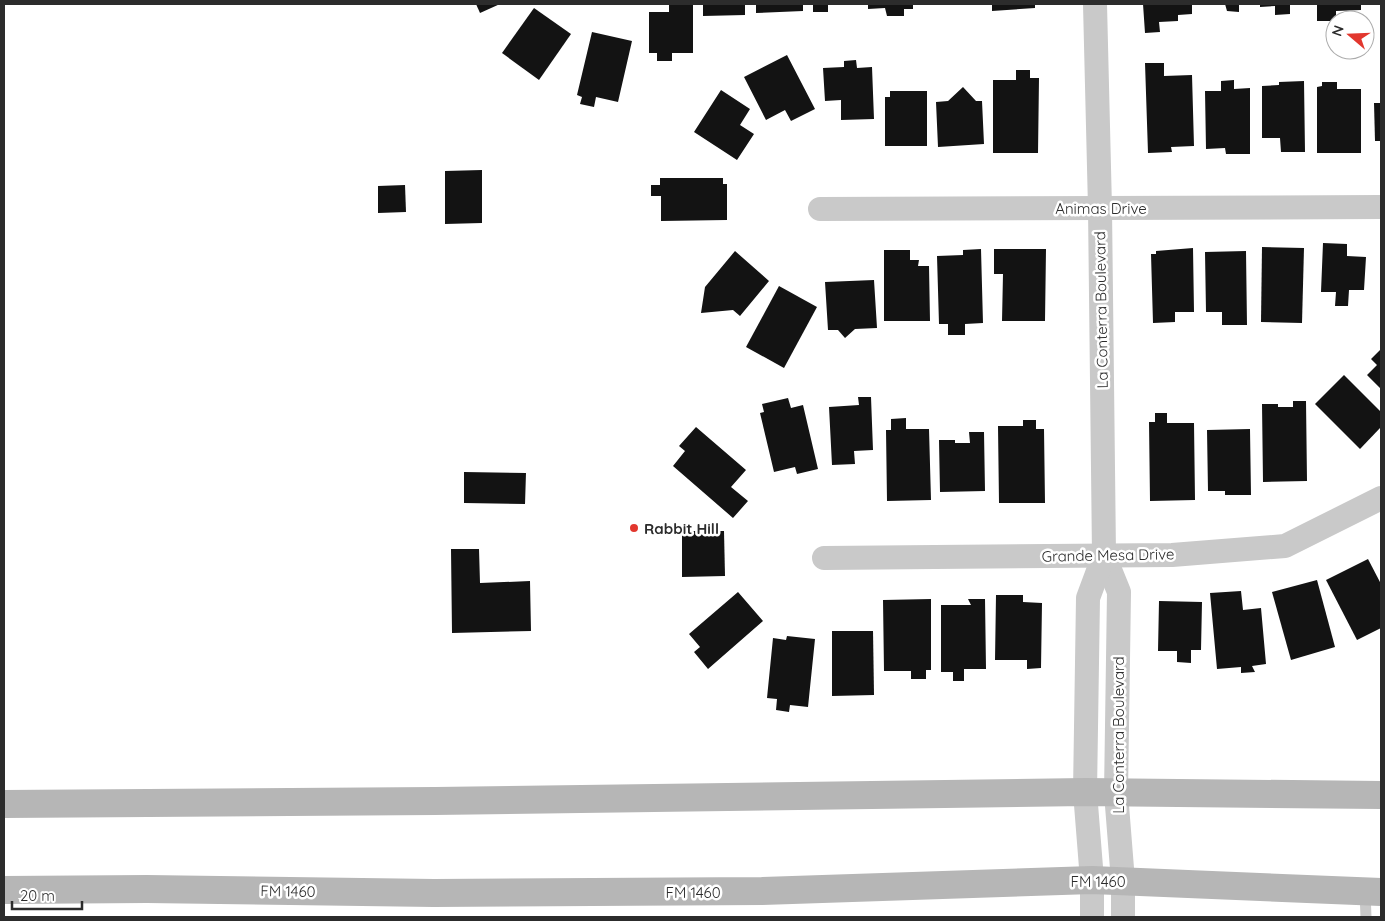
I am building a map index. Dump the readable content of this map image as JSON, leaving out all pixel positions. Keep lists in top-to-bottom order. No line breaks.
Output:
{"streets":{"main road":["FM 1460"],"street":["Animas Drive","La Conterra Boulevard","Grande Mesa Drive"]},"crossings":[["Animas Drive","La Conterra Boulevard"],["La Conterra Boulevard","Grande Mesa Drive"],["La Conterra Boulevard","FM 1460"]],"places":["Rabbit Hill"],"scale_bar":"20 m","north":"left"}
